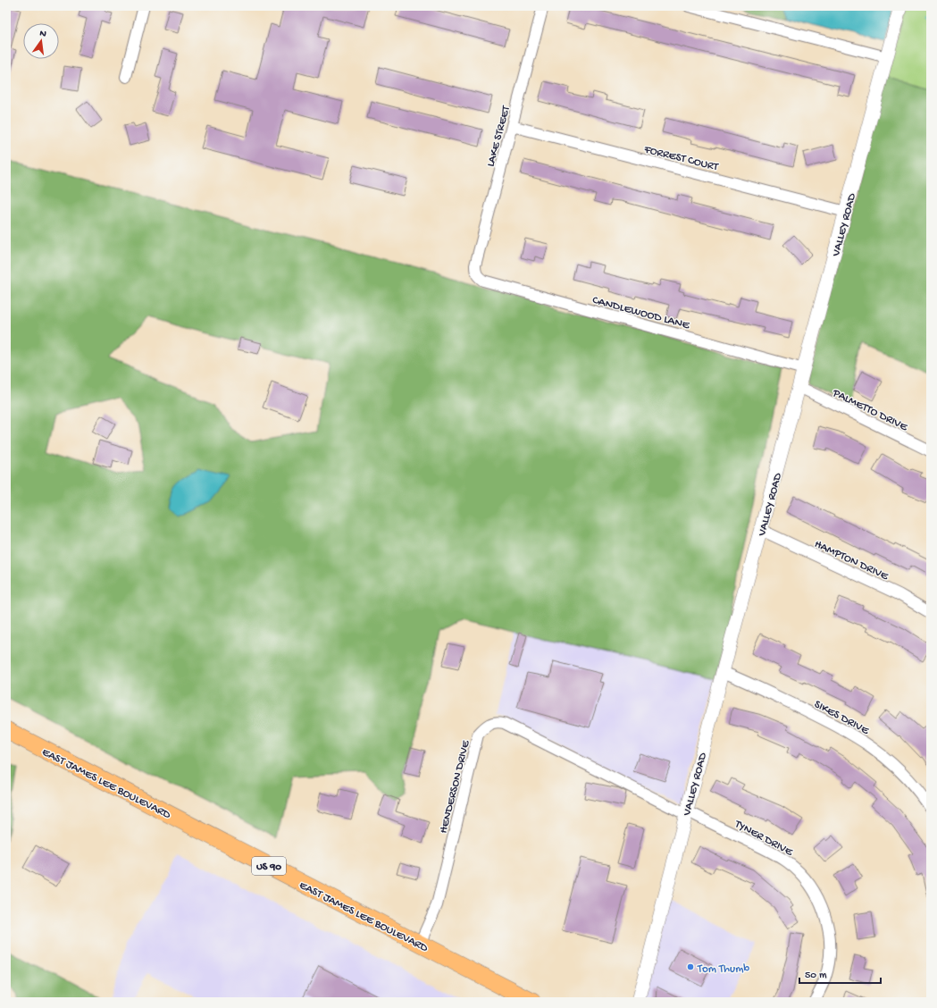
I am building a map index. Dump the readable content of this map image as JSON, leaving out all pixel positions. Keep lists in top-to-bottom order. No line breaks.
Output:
{"streets":{"main road":["EAST JAMES LEE BOULEVARD","US 90"],"street":["LAKE STREET","FORREST COURT","VALLEY ROAD","CANDLEWOOD LANE","PALMETTO DRIVE","HAMPTON DRIVE","SIKES DRIVE","HENDERSON DRIVE","TYNER DRIVE"]},"crossings":[["LAKE STREET","FORREST COURT"],["LAKE STREET","CANDLEWOOD LANE"],["FORREST COURT","VALLEY ROAD"],["VALLEY ROAD","CANDLEWOOD LANE"],["VALLEY ROAD","PALMETTO DRIVE"],["VALLEY ROAD","HAMPTON DRIVE"],["VALLEY ROAD","SIKES DRIVE"],["VALLEY ROAD","HENDERSON DRIVE"],["VALLEY ROAD","TYNER DRIVE"],["EAST JAMES LEE BOULEVARD","HENDERSON DRIVE"],["HENDERSON DRIVE","TYNER DRIVE"]],"places":["Tom Thumb"],"scale_bar":"50 m","north":"top"}
